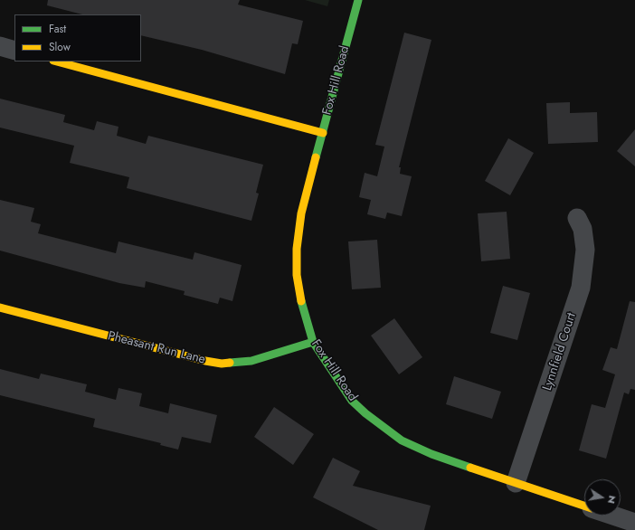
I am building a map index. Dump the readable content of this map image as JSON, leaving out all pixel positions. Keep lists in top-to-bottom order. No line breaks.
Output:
{"streets":{"street":["Fox Hill Road","Pheasant Run Lane","Lynnfield Court"]},"crossings":[["Fox Hill Road","Pheasant Run Lane"],["Fox Hill Road","Lynnfield Court"]],"legend":["Fast","Slow"],"north":"right"}
